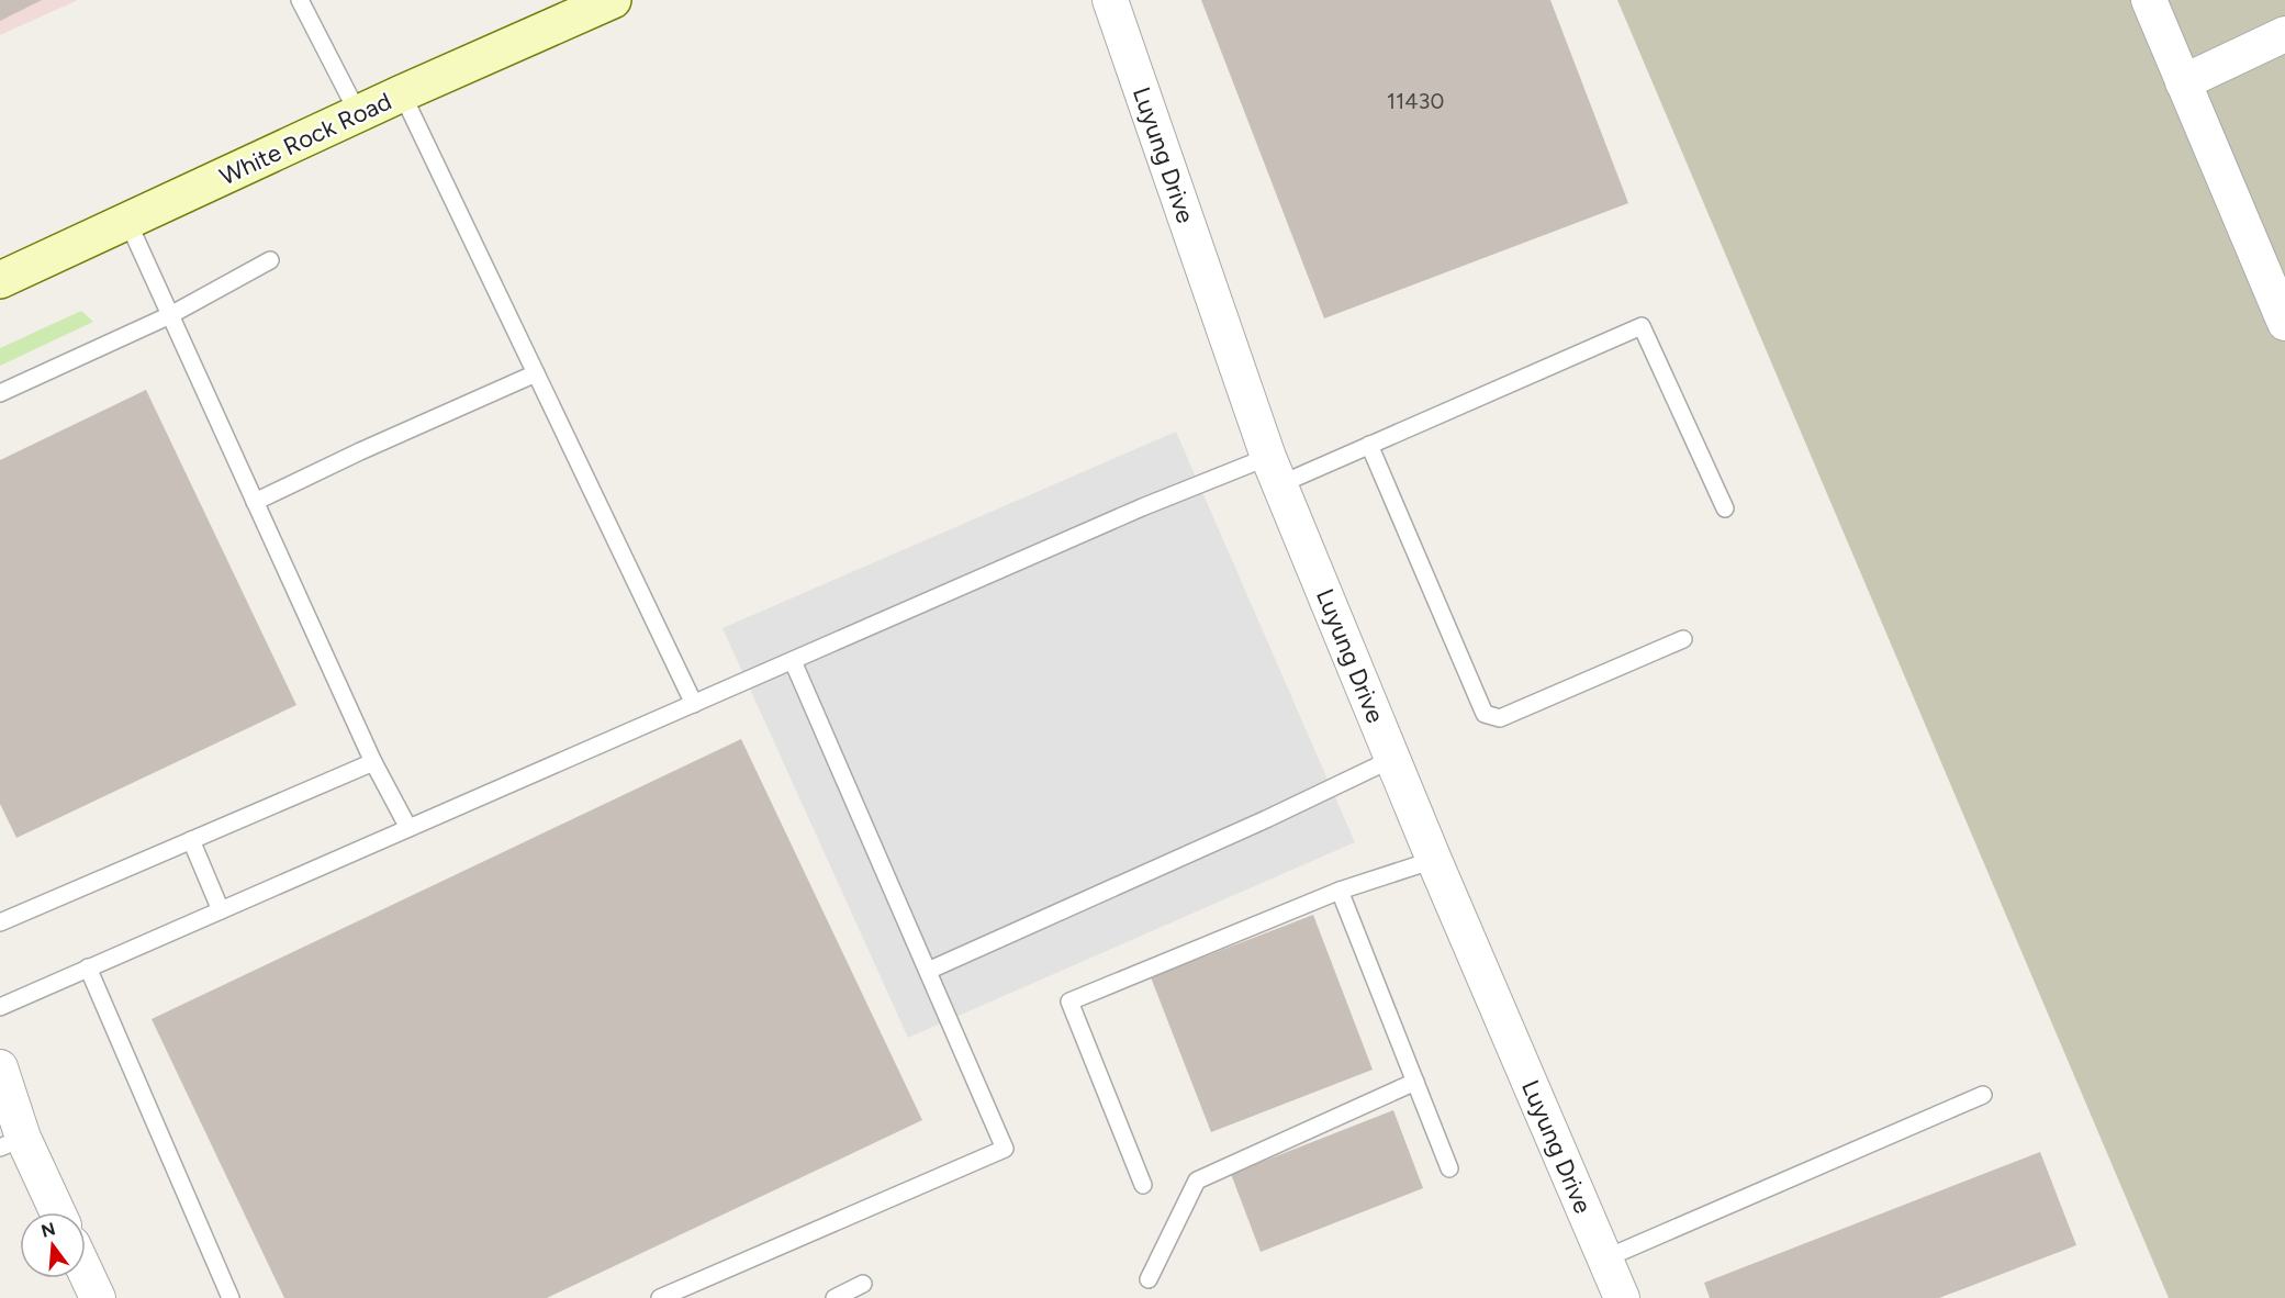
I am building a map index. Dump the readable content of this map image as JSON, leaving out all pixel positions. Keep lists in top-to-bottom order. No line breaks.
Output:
{"streets":{"main road":["White Rock Road"],"street":["Luyung Drive"]},"house_numbers":["11430"],"north":"top"}
